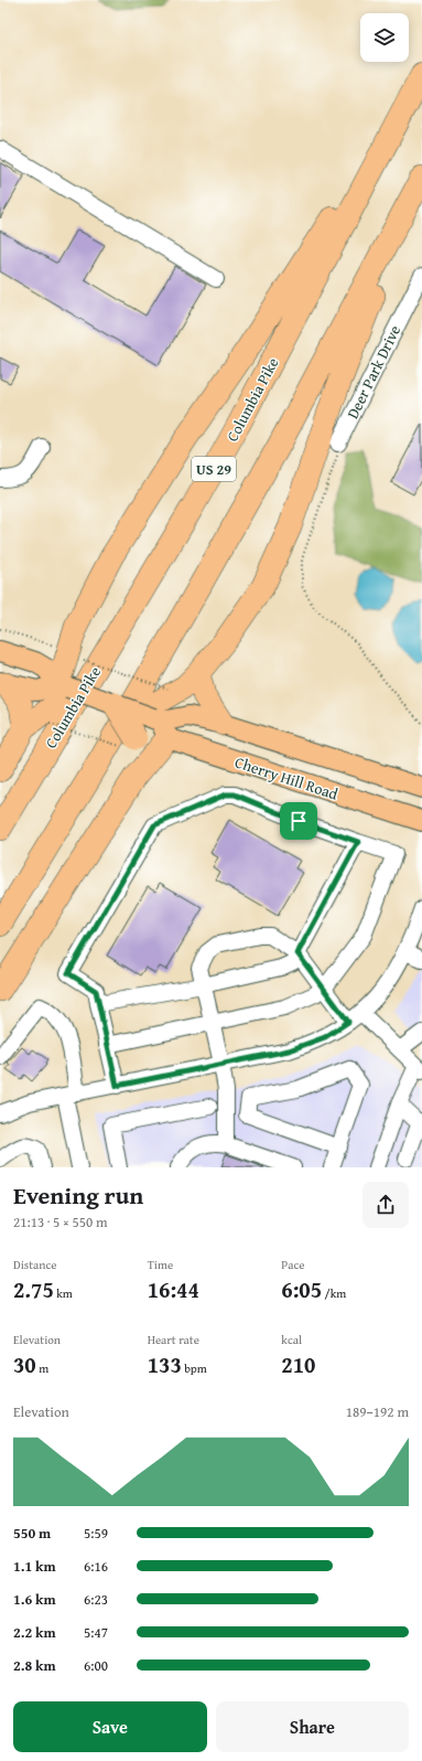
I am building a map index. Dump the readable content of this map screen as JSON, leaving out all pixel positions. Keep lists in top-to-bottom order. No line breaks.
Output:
{"streets":{"highway":["Columbia Pike","US 29"],"main road":["Cherry Hill Road"],"street":["Deer Park Drive"]},"page":{"heading":["Evening run","21:13 · 5 × 550 m"],"stats":[["Distance","2.75 km"],["Time","16:44"],["Pace","6:05 /km"],["Elevation","30 m"],["Heart rate","133 bpm"],["kcal","210"]],"chart":["Elevation","189–192 m"],"list":[{"name":"550 m","note":"5:59"},{"name":"1.1 km","note":"6:16"},{"name":"1.6 km","note":"6:23"},{"name":"2.2 km","note":"5:47"},{"name":"2.8 km","note":"6:00"}],"buttons":["Save","Share"]}}
